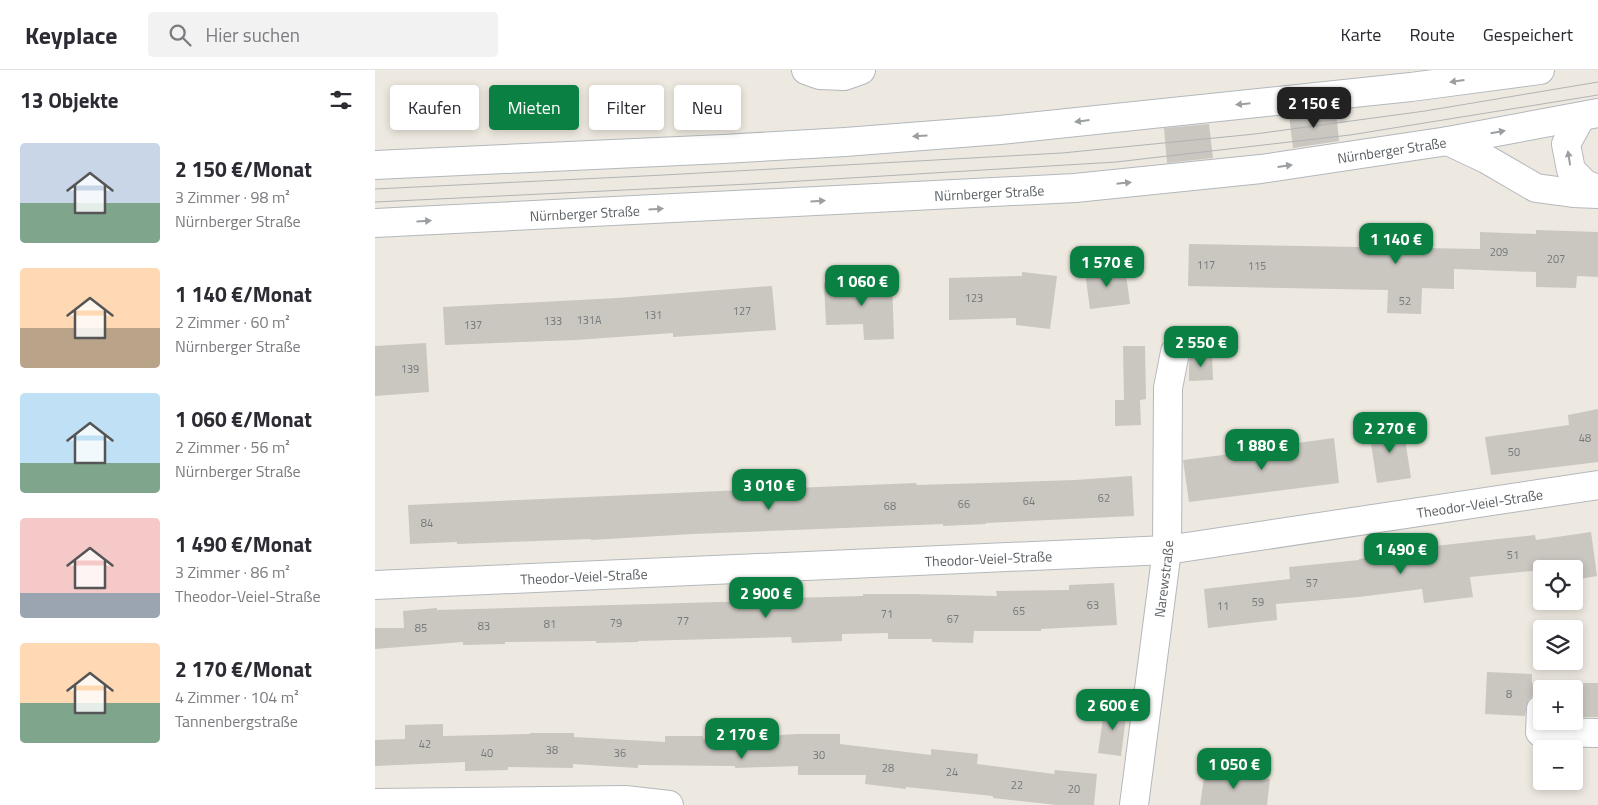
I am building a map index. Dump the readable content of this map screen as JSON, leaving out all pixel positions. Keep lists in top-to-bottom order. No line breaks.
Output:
{"streets":{"street":["Nürnberger Straße","Theodor-Veiel-Straße","Narewstraße"]},"crossings":[["Theodor-Veiel-Straße","Narewstraße"]],"house_numbers":["209","207","117","115","123","52","127","131","131A","133","137","139","48","50","62","64","66","68","84","51","57","59","63","11","65","71","67","77","79","81","83","85","8","42","38","40","36","30","28","24","22","20"],"page":{"header":"Keyplace","search":"Hier suchen","nav":["Karte","Route","Gespeichert"],"heading":"13 Objekte","chip":["Kaufen","Mieten","Filter","Neu"],"price":["2 150 €","1 140 €","1 570 €","1 060 €","2 550 €","2 270 €","1 880 €","3 010 €","1 490 €","2 900 €","2 600 €","2 170 €","1 050 €"],"list":[{"name":"2 150 €/Monat","note":"3 Zimmer · 98 m² · Nürnberger Straße"},{"name":"1 140 €/Monat","note":"2 Zimmer · 60 m² · Nürnberger Straße"},{"name":"1 060 €/Monat","note":"2 Zimmer · 56 m² · Nürnberger Straße"},{"name":"1 490 €/Monat","note":"3 Zimmer · 86 m² · Theodor-Veiel-Straße"},{"name":"2 170 €/Monat","note":"4 Zimmer · 104 m² · Tannenbergstraße"}],"map_buttons":["+","−"]}}
